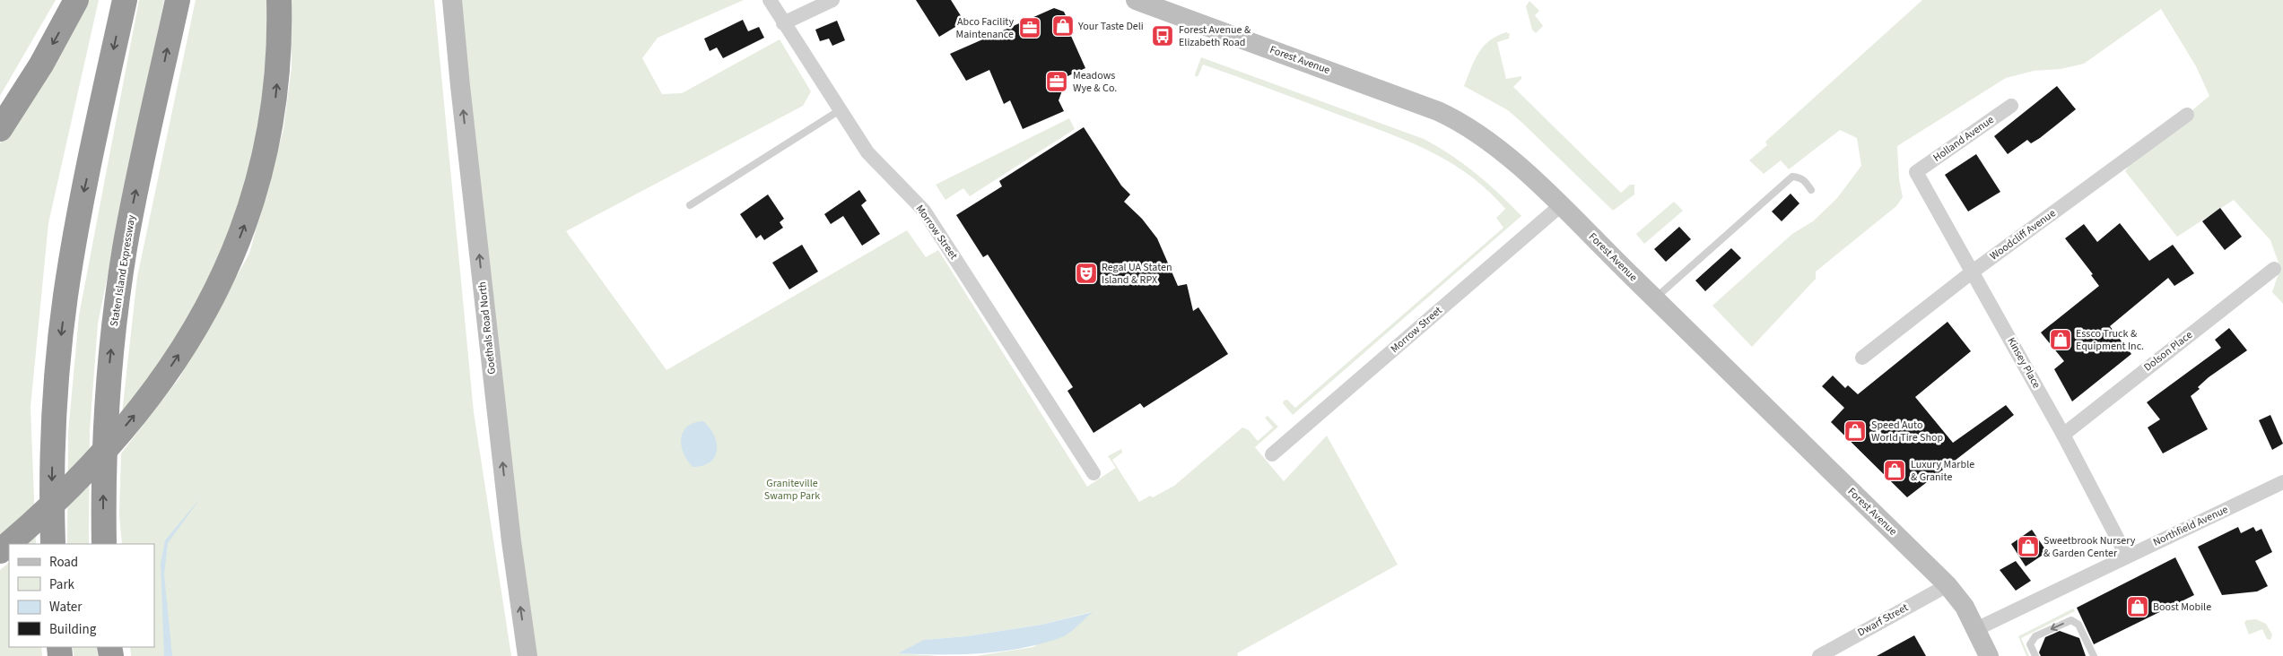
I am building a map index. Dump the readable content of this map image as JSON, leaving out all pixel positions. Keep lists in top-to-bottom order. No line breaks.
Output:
{"streets":{"highway":["Staten Island Expressway"],"main road":["Forest Avenue","Goethals Road North"],"street":["Holland Avenue","Morrow Street","Woodcliff Avenue","Dolson Place","Kinsey Place","Northfield Avenue","Dwarf Street"]},"crossings":[["Forest Avenue","Morrow Street"],["Forest Avenue","Northfield Avenue"],["Forest Avenue","Dwarf Street"],["Holland Avenue","Kinsey Place"],["Woodcliff Avenue","Kinsey Place"],["Dolson Place","Kinsey Place"],["Kinsey Place","Northfield Avenue"]],"one_way":["Goethals Road North"],"parks":["Graniteville Swamp Park"],"places":{"shop":["Your Taste Deli","Essco Truck & Equipment Inc.","Speed Auto World Tire Shop","Luxury Marble & Granite","Sweetbrook Nursery & Garden Center","Boost Mobile"],"office":["Abco Facility Maintenance","Meadows Wye & Co."],"bus stop":["Forest Avenue & Elizabeth Road"],"theatre":["Regal UA Staten Island & RPX"]},"legend":["Road","Park","Water","Building"]}
